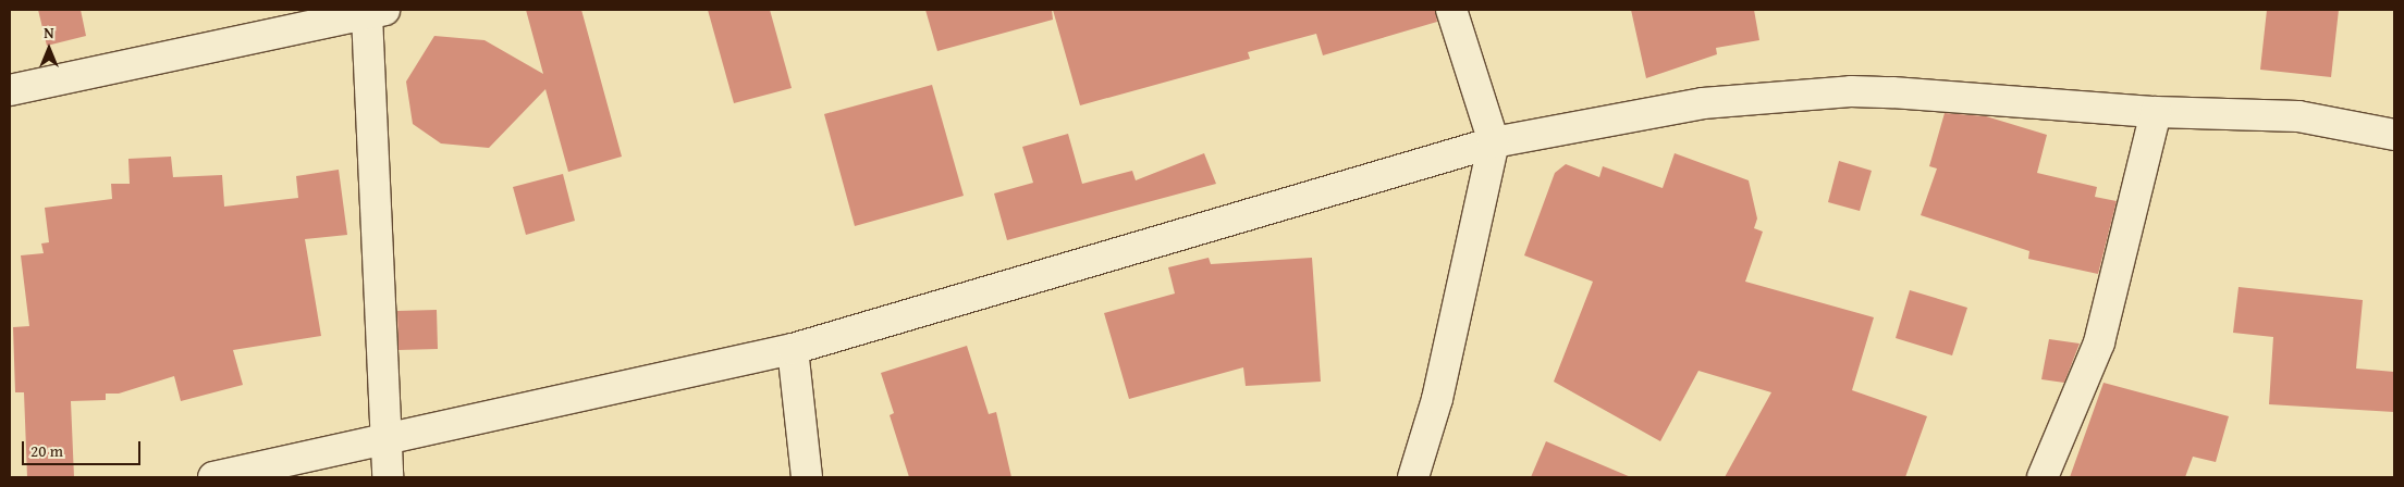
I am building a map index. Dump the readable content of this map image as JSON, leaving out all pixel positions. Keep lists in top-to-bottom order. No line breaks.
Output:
{"scale_bar":"20 m","north":"top"}
